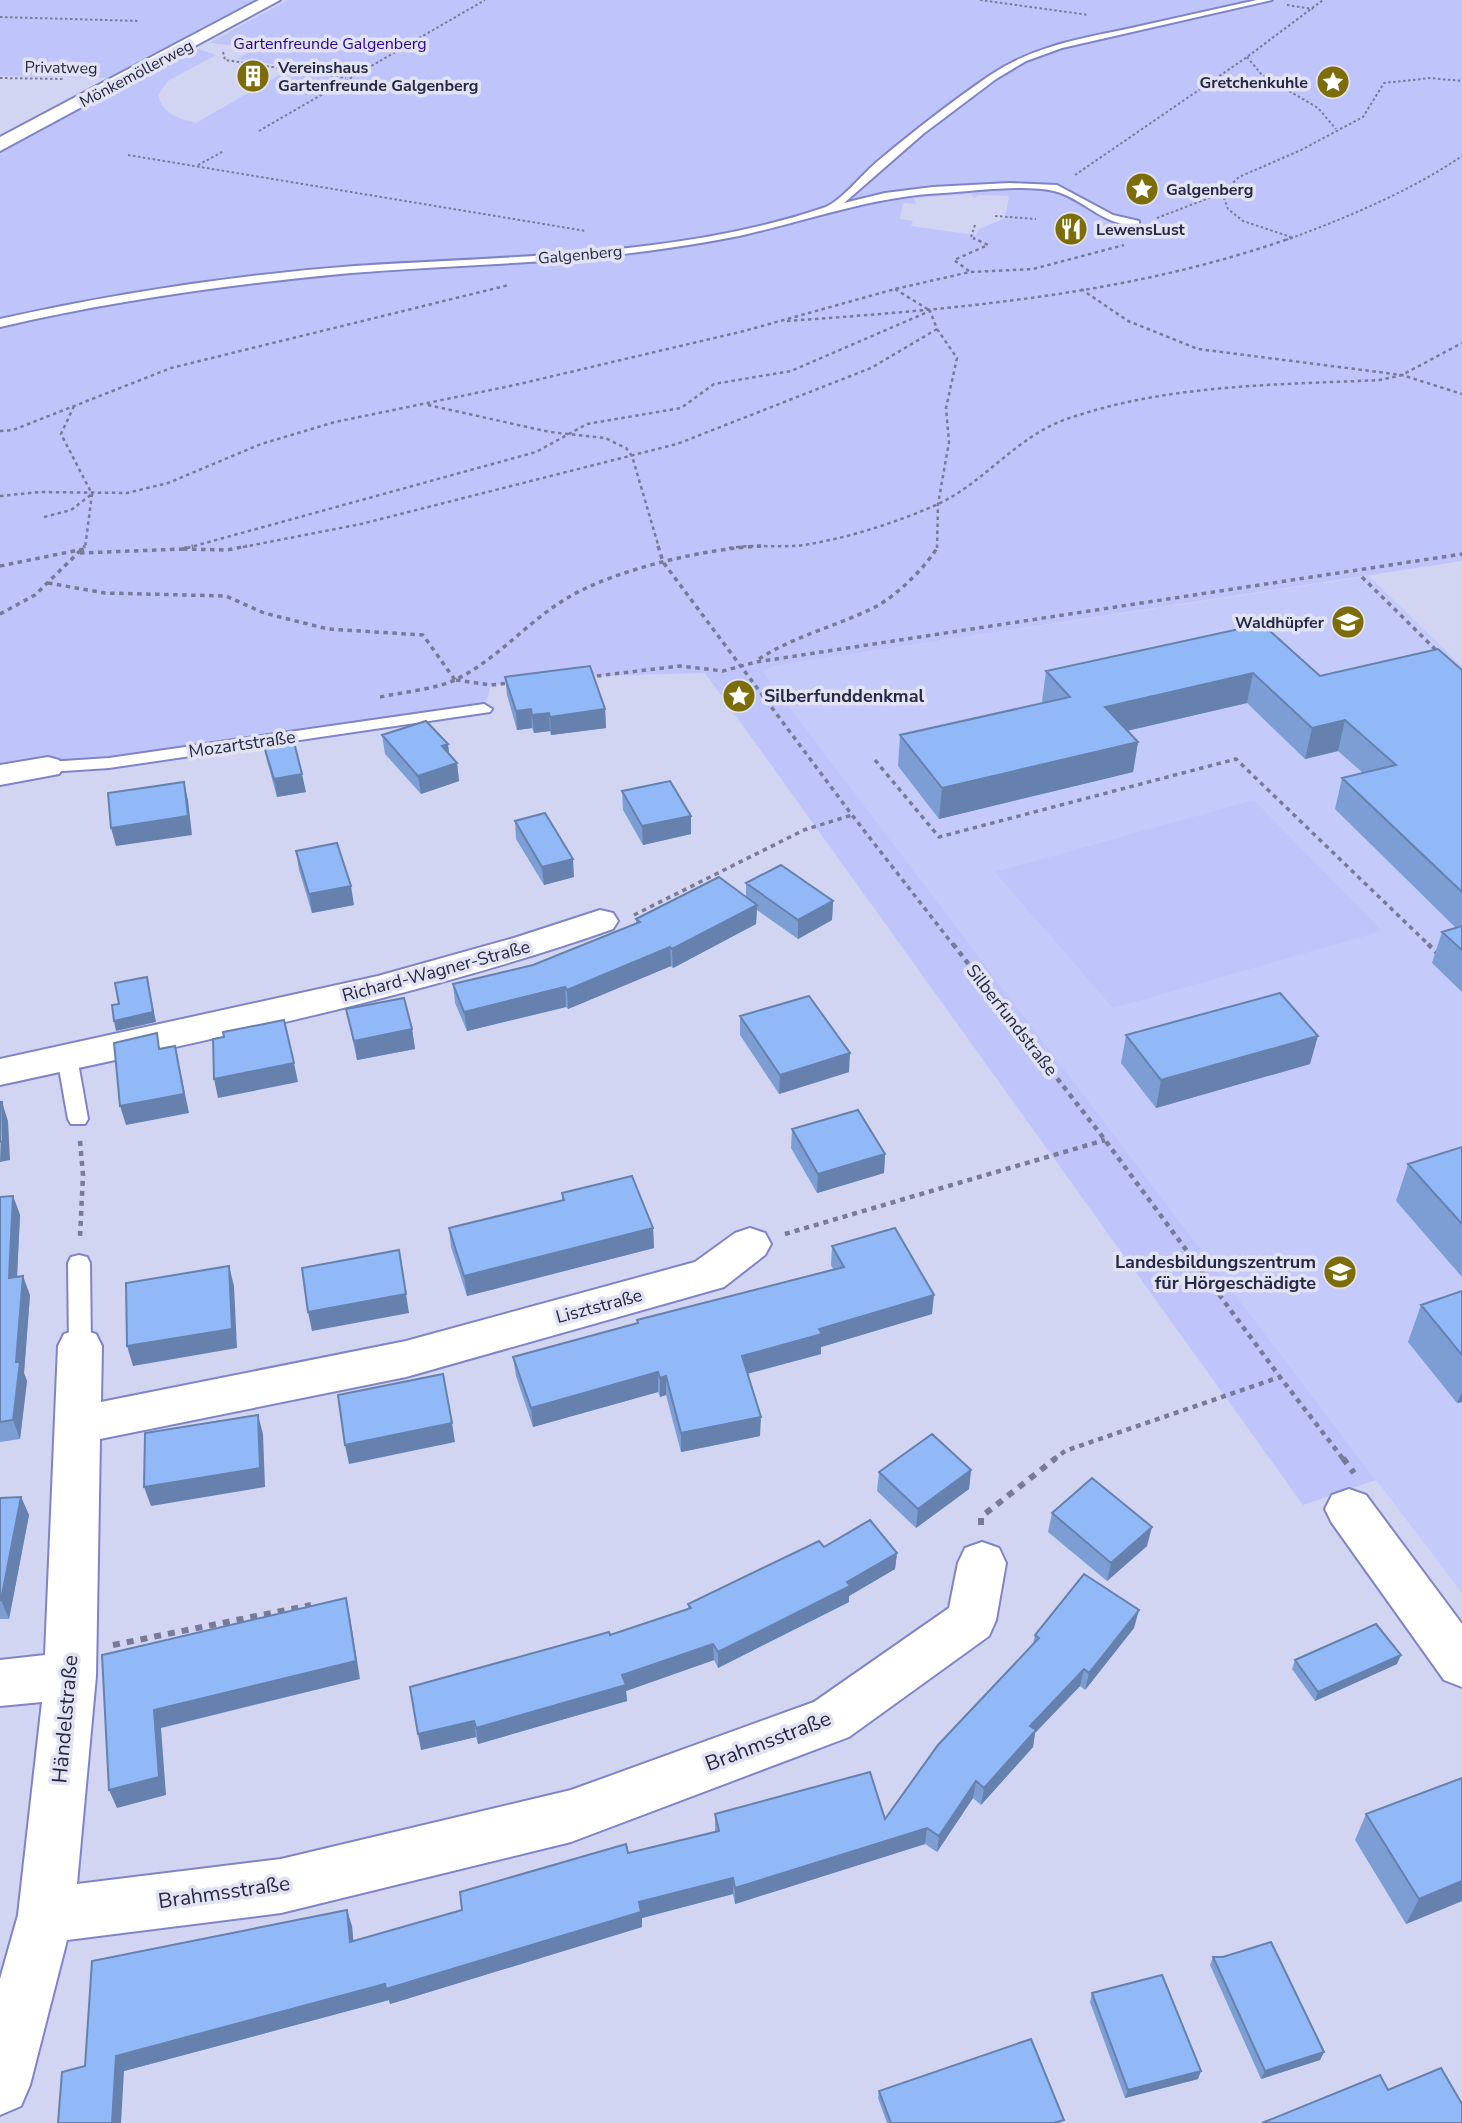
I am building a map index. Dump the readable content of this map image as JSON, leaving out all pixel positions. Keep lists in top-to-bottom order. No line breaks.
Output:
{"streets":{"street":["Mönkemöllerweg","Mozartstraße","Richard-Wagner-Straße","Lisztstraße","Händelstraße","Brahmsstraße"],"lane":["Galgenberg"],"path":["Privatweg","Silberfundstraße"]},"crossings":[["Privatweg","Mönkemöllerweg"],["Lisztstraße","Händelstraße"],["Händelstraße","Brahmsstraße"]],"parks":["Gartenfreunde Galgenberg"],"places":{"building":["Vereinshaus Gartenfreunde Galgenberg"],"place":["Gretchenkuhle","Galgenberg","Silberfunddenkmal"],"restaurant":["LewensLust"],"school or university":["Waldhüpfer","Landesbildungszentrum für Hörgeschädigte"]}}
